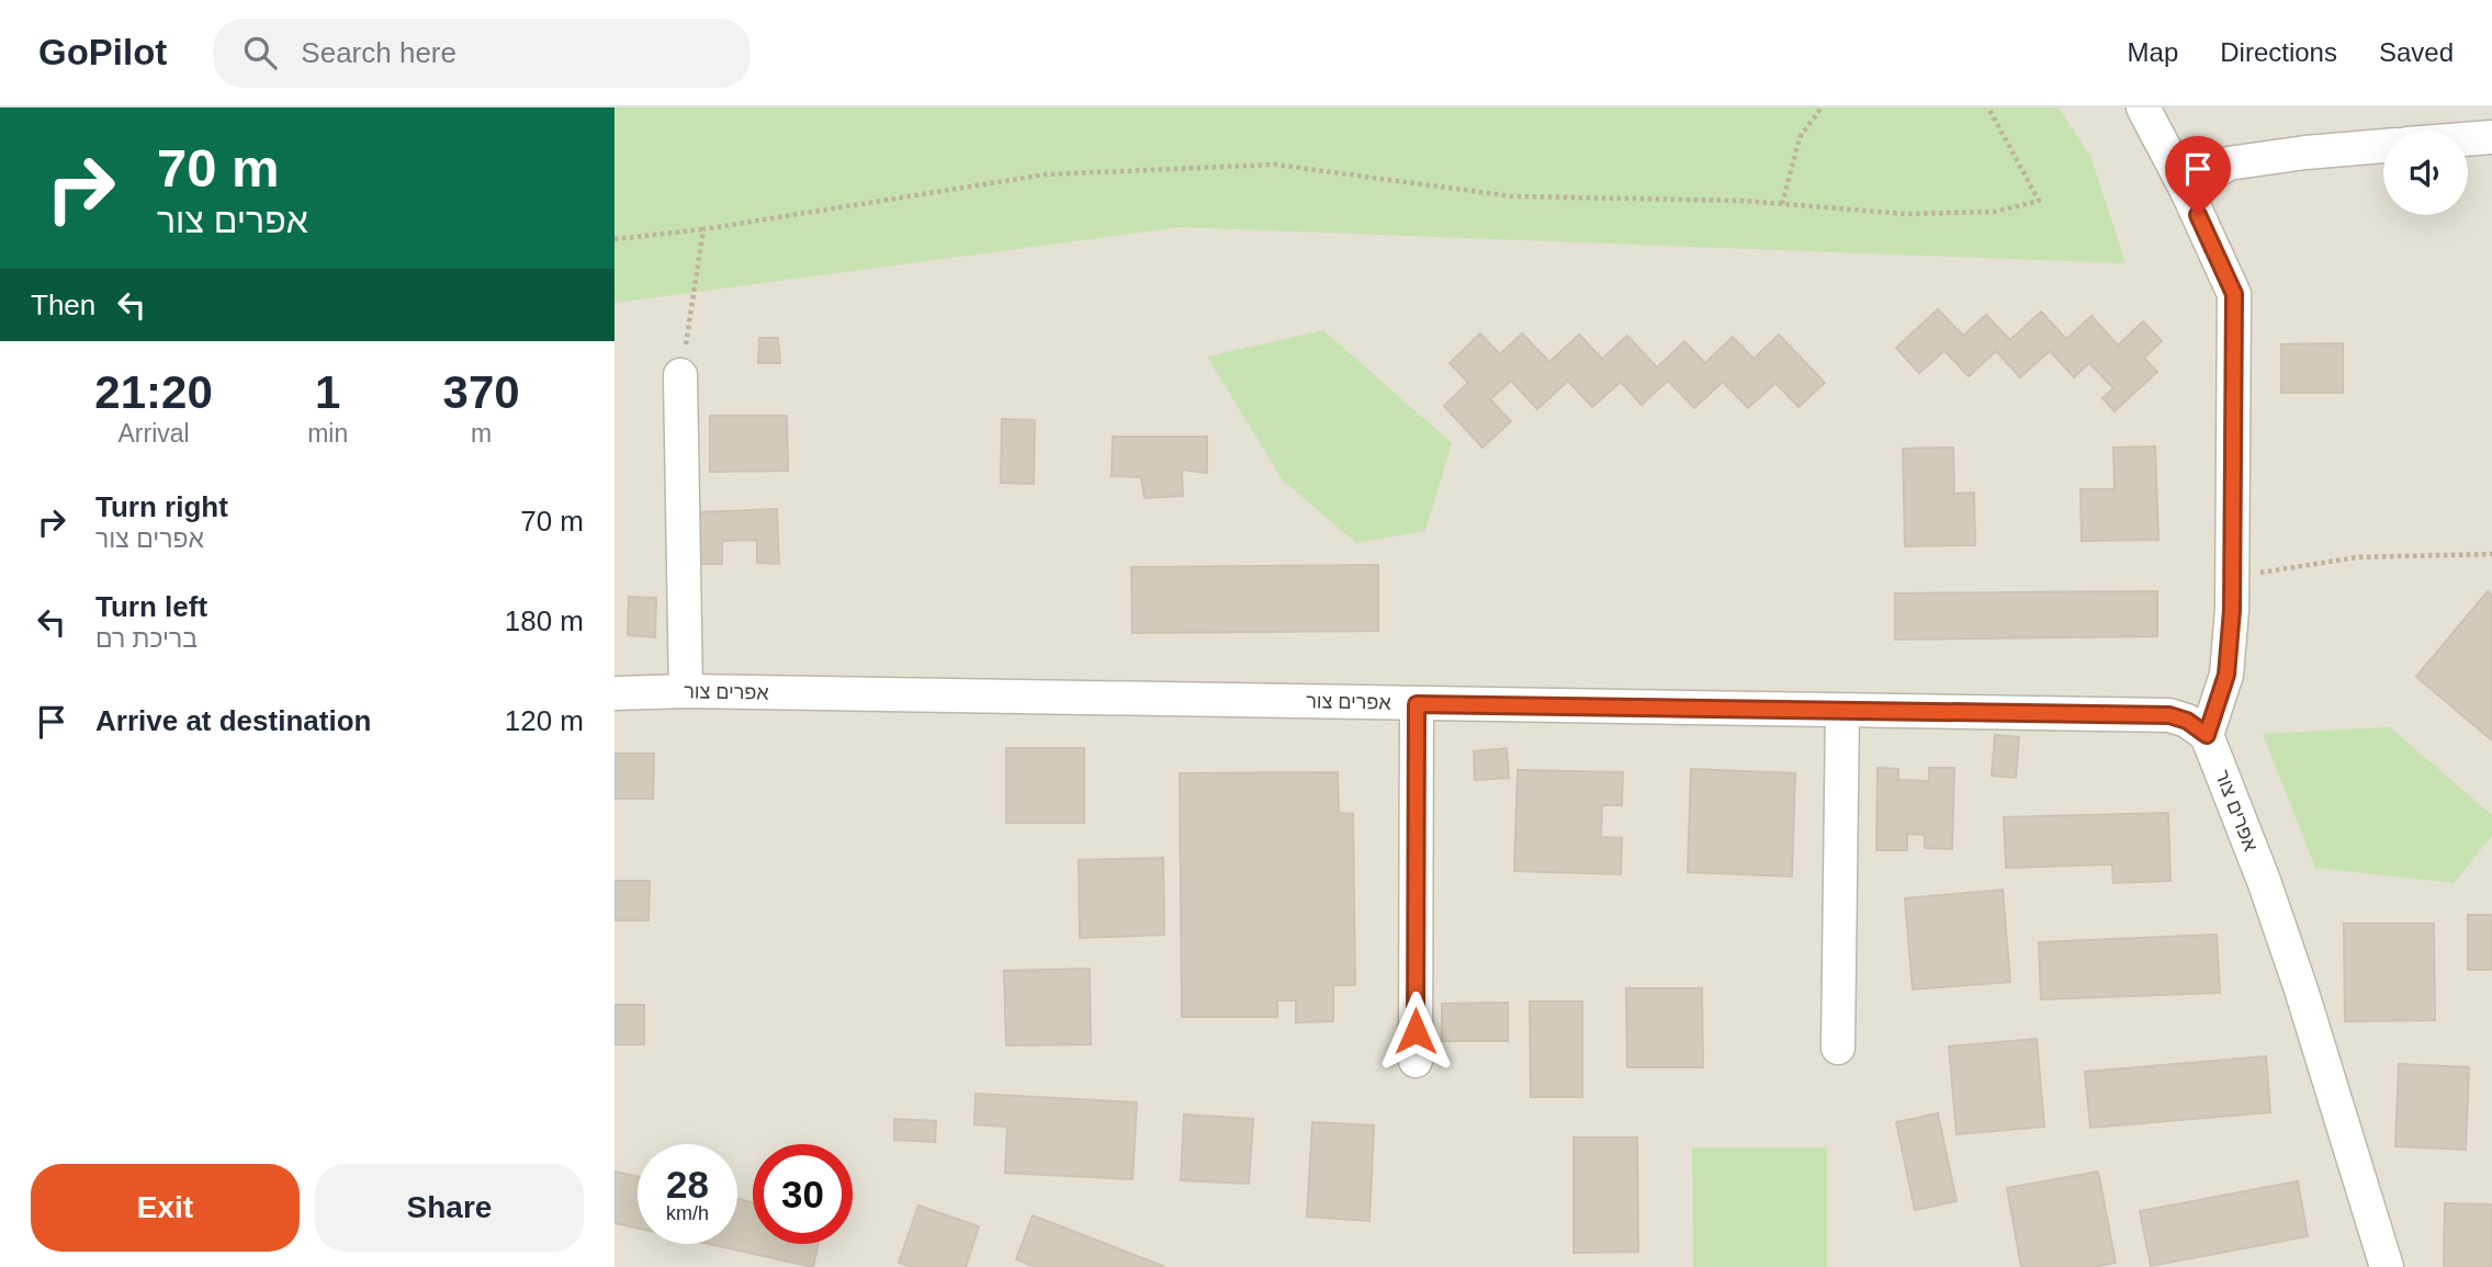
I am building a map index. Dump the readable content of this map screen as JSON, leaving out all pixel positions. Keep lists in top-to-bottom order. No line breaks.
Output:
{"streets":{"street":["אפרים צור"]},"page":{"header":"GoPilot","search":"Search here","nav":["Map","Directions","Saved"],"turn":["70 m","אפרים צור"],"then":"Then","eta":["21:20","Arrival","1","min","370","m"],"list":[{"name":"Turn right","note":"אפרים צור","value":"70 m"},{"name":"Turn left","note":"בריכת רם","value":"180 m"},{"name":"Arrive at destination","value":"120 m"}],"speed":"28 km/h","limit":"30","buttons":["Exit","Share"]}}
